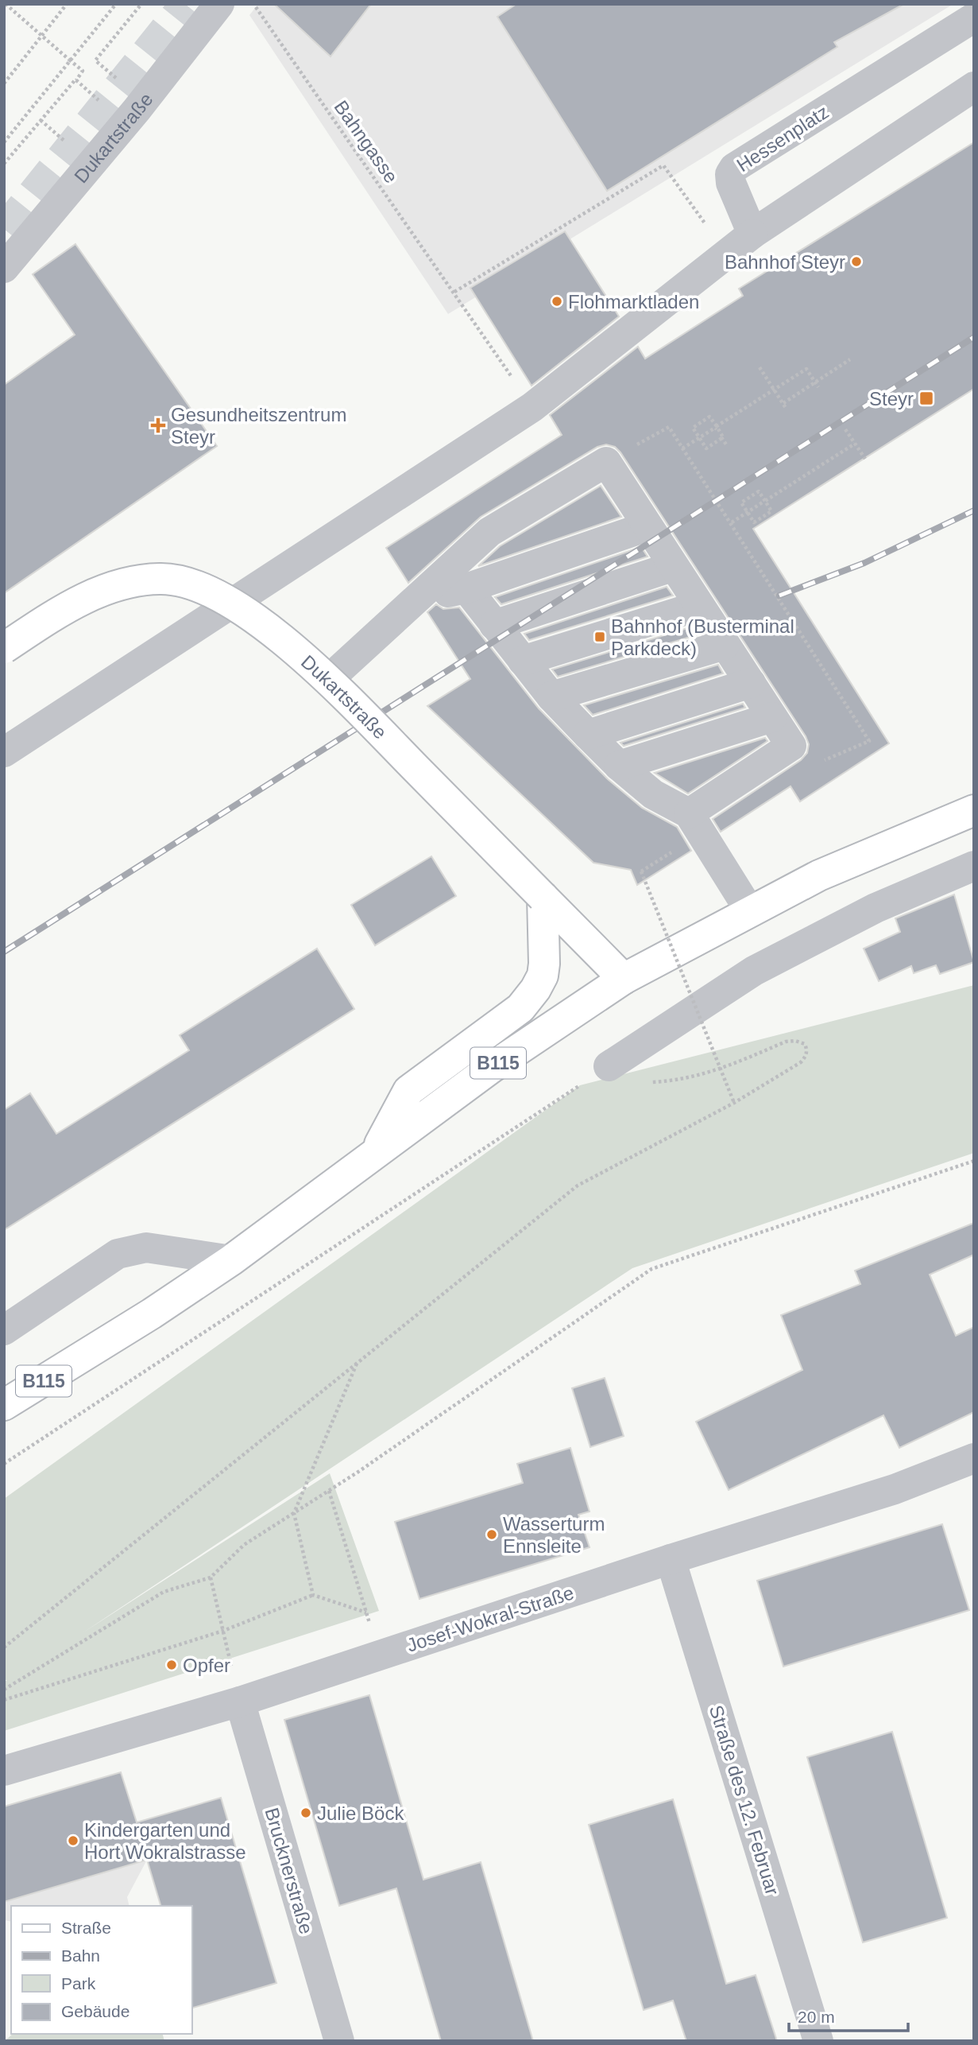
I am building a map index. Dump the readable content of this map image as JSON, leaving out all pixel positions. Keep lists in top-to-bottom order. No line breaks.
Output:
{"streets":{"main road":["Dukartstraße","B115"],"street":["Hessenplatz","Josef-Wokral-Straße","Straße des 12. Februar","Brucknerstraße"],"path":["Bahngasse"]},"crossings":[["Dukartstraße","B115"],["Josef-Wokral-Straße","Straße des 12. Februar"],["Josef-Wokral-Straße","Brucknerstraße"]],"places":{"other":["Bahnhof Steyr","Flohmarktladen","Wasserturm Ennsleite","Opfer","Julie Böck","Kindergarten und Hort Wokralstrasse"],"transit":["Steyr","Bahnhof (Busterminal Parkdeck)"],"health":["Gesundheitszentrum Steyr"]},"legend":["Straße","Bahn","Park","Gebäude"],"scale_bar":"20 m"}
